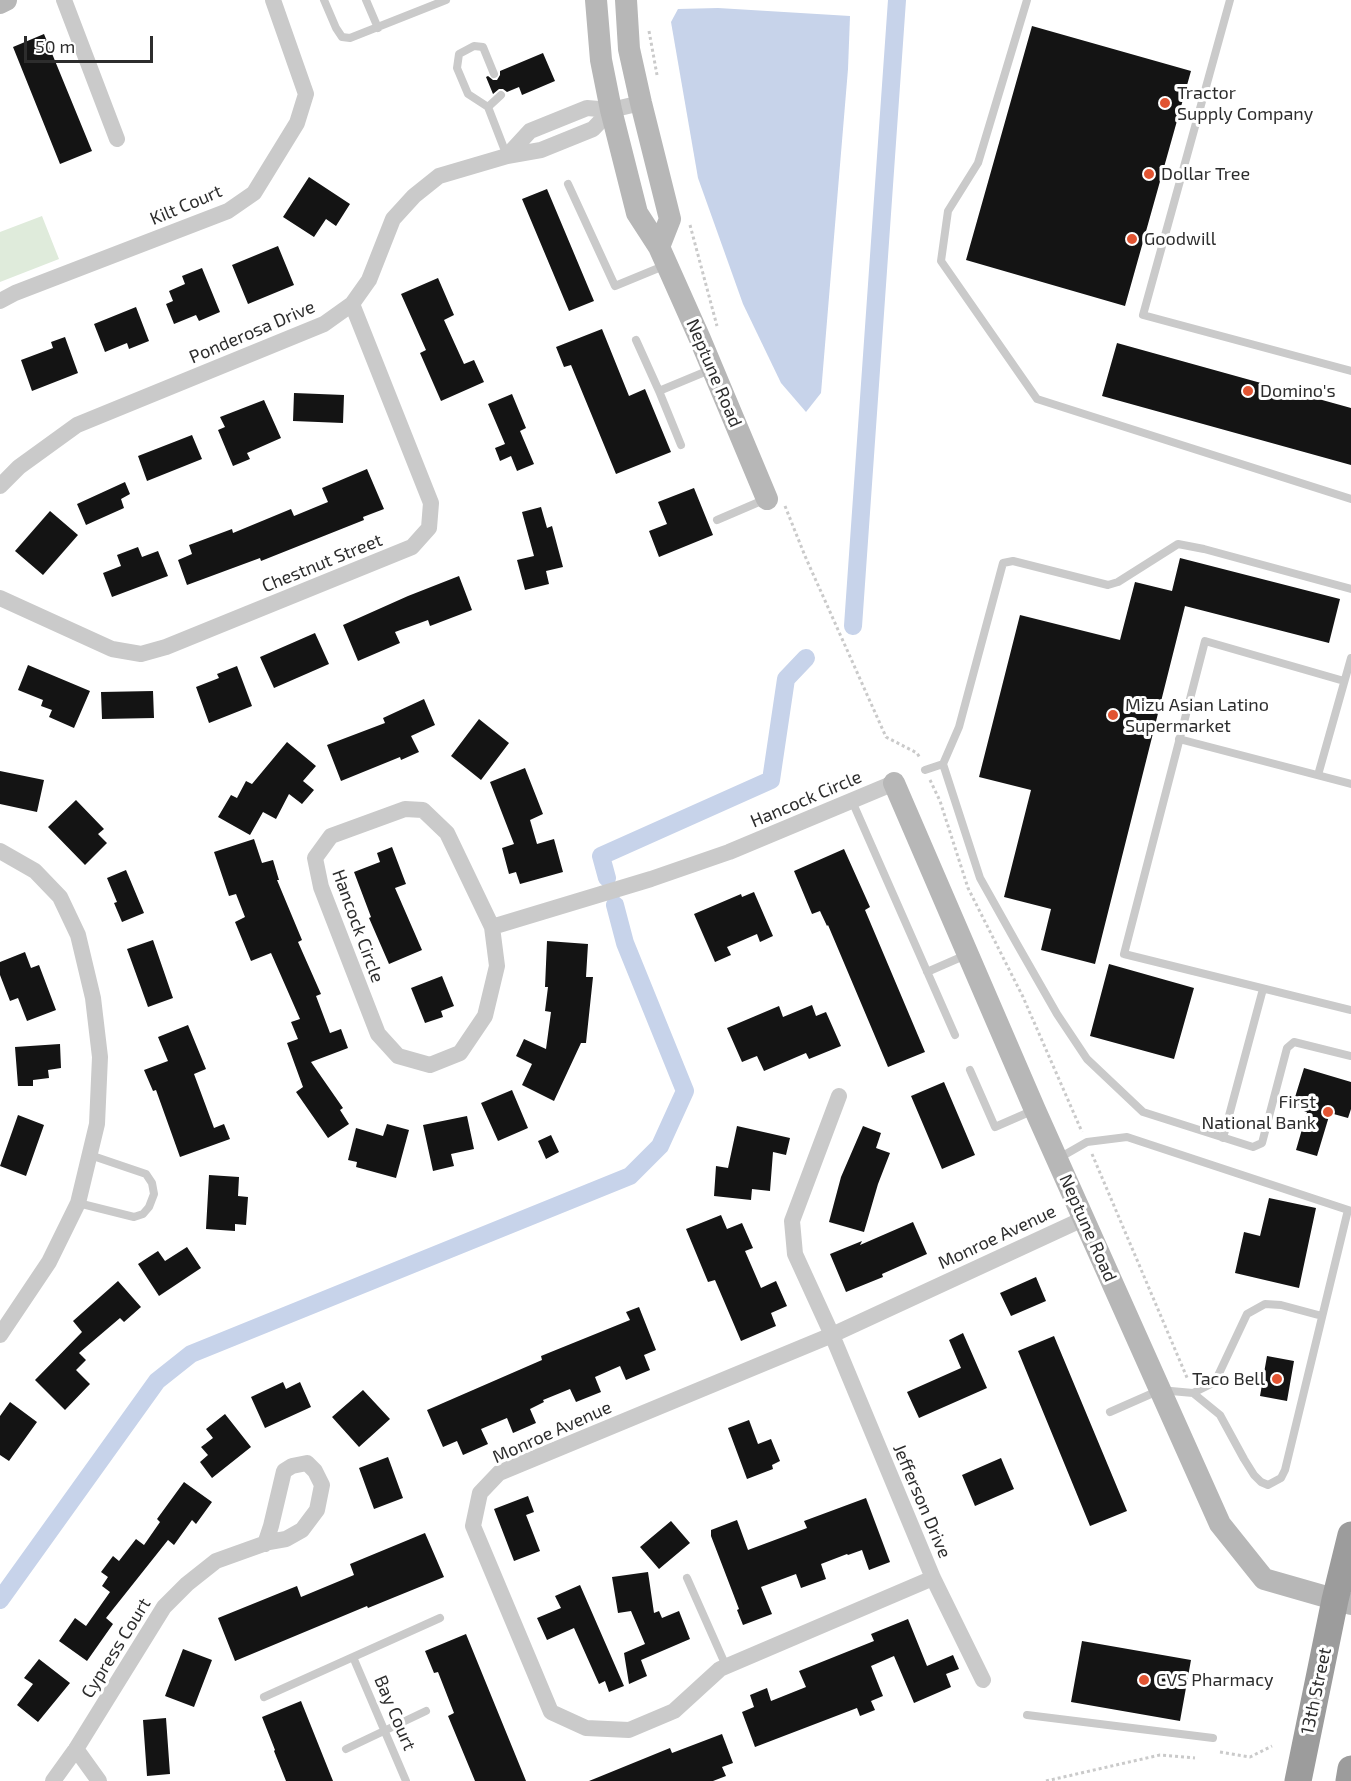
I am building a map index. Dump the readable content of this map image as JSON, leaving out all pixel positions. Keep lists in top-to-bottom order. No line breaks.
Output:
{"streets":{"highway":["13th Street"],"main road":["Neptune Road"],"street":["Kilt Court","Ponderosa Drive","Chestnut Street","Hancock Circle","Monroe Avenue","Jefferson Drive","Cypress Court"],"lane":["Bay Court"]},"crossings":[["Ponderosa Drive","Neptune Road"],["Ponderosa Drive","Chestnut Street"],["Neptune Road","Hancock Circle"],["Neptune Road","Monroe Avenue"],["Neptune Road","13th Street"],["Monroe Avenue","Jefferson Drive"]],"places":["Tractor Supply Company","Dollar Tree","Goodwill","Domino's","Mizu Asian Latino Supermarket","First National Bank","Taco Bell","CVS Pharmacy"],"scale_bar":"50 m"}
